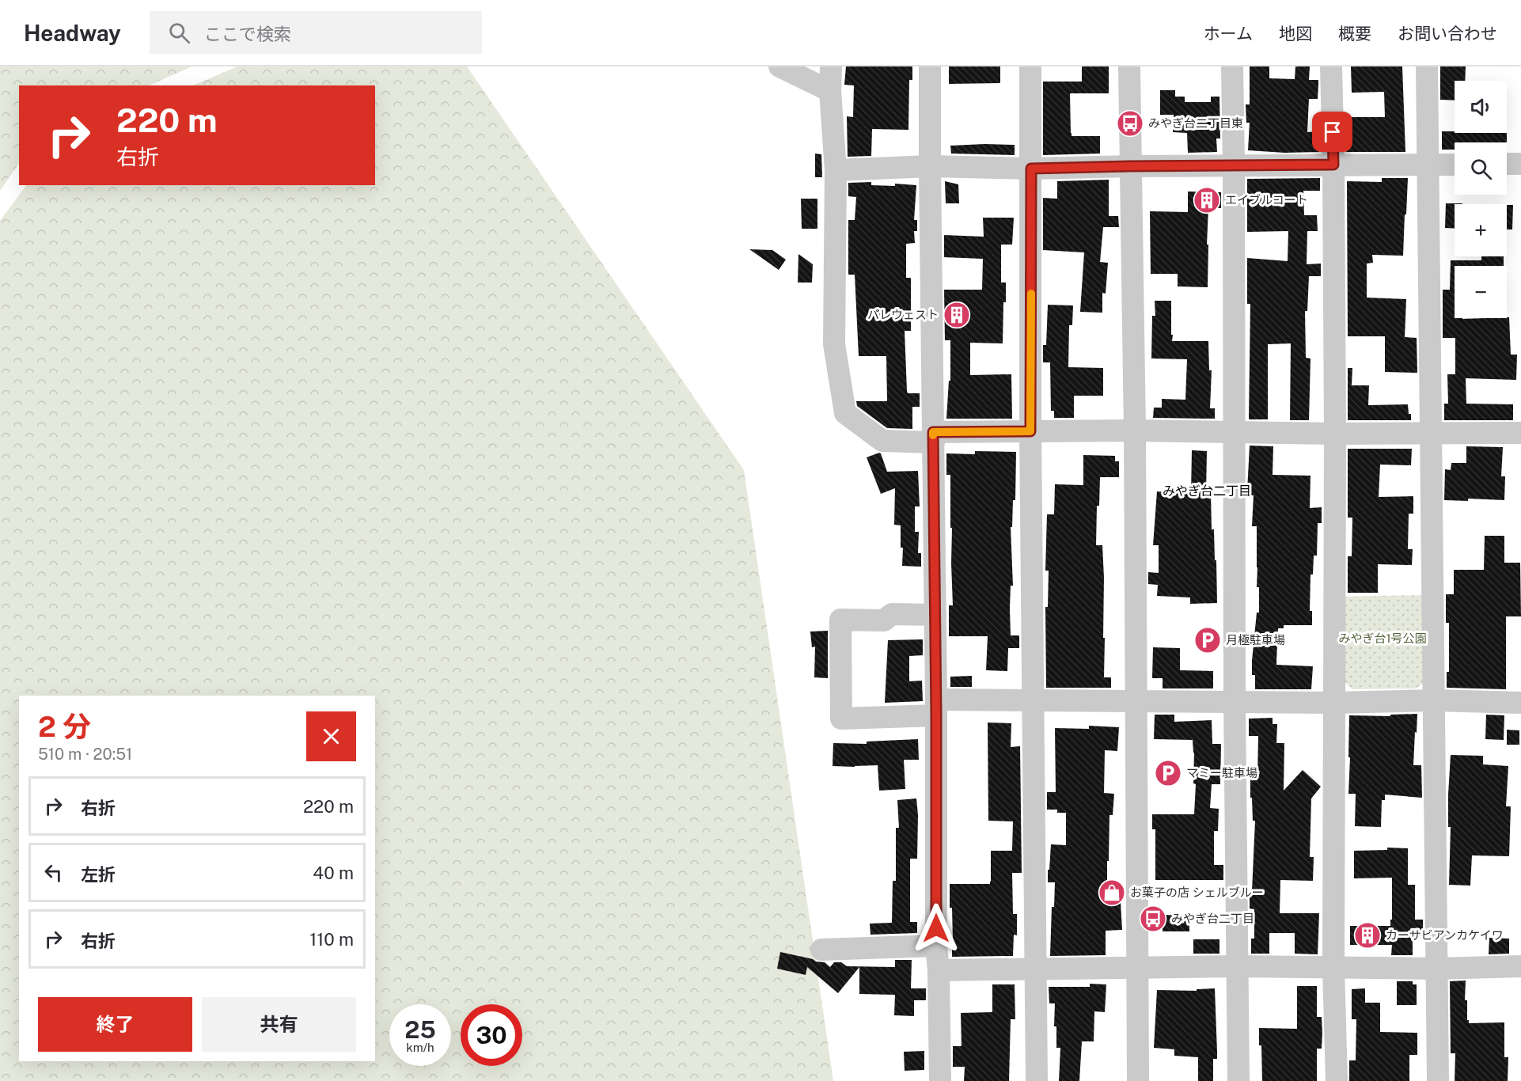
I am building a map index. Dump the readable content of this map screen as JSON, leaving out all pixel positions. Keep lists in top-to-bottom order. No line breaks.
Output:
{"districts":["みやぎ台二丁目"],"parks":["みやぎ台1号公園"],"places":{"bus stop":["みやぎ台二丁目東","みやぎ台二丁目"],"building":["エイブルコート","パレウェスト","カーサビアンカケイワ"],"parking":["月極駐車場","マミー駐車場"],"shop":["お菓子の店 シェルブルー"]},"page":{"header":"Headway","search":"ここで検索","nav":["ホーム","地図","概要","お問い合わせ"],"map_buttons":["+","−"],"turn":["220 m","右折"],"heading":["2 分","510 m · 20:51"],"list":[{"name":"右折","value":"220 m"},{"name":"左折","value":"40 m"},{"name":"右折","value":"110 m"}],"buttons":["終了","共有"],"speed":"25 km/h","limit":"30"}}
